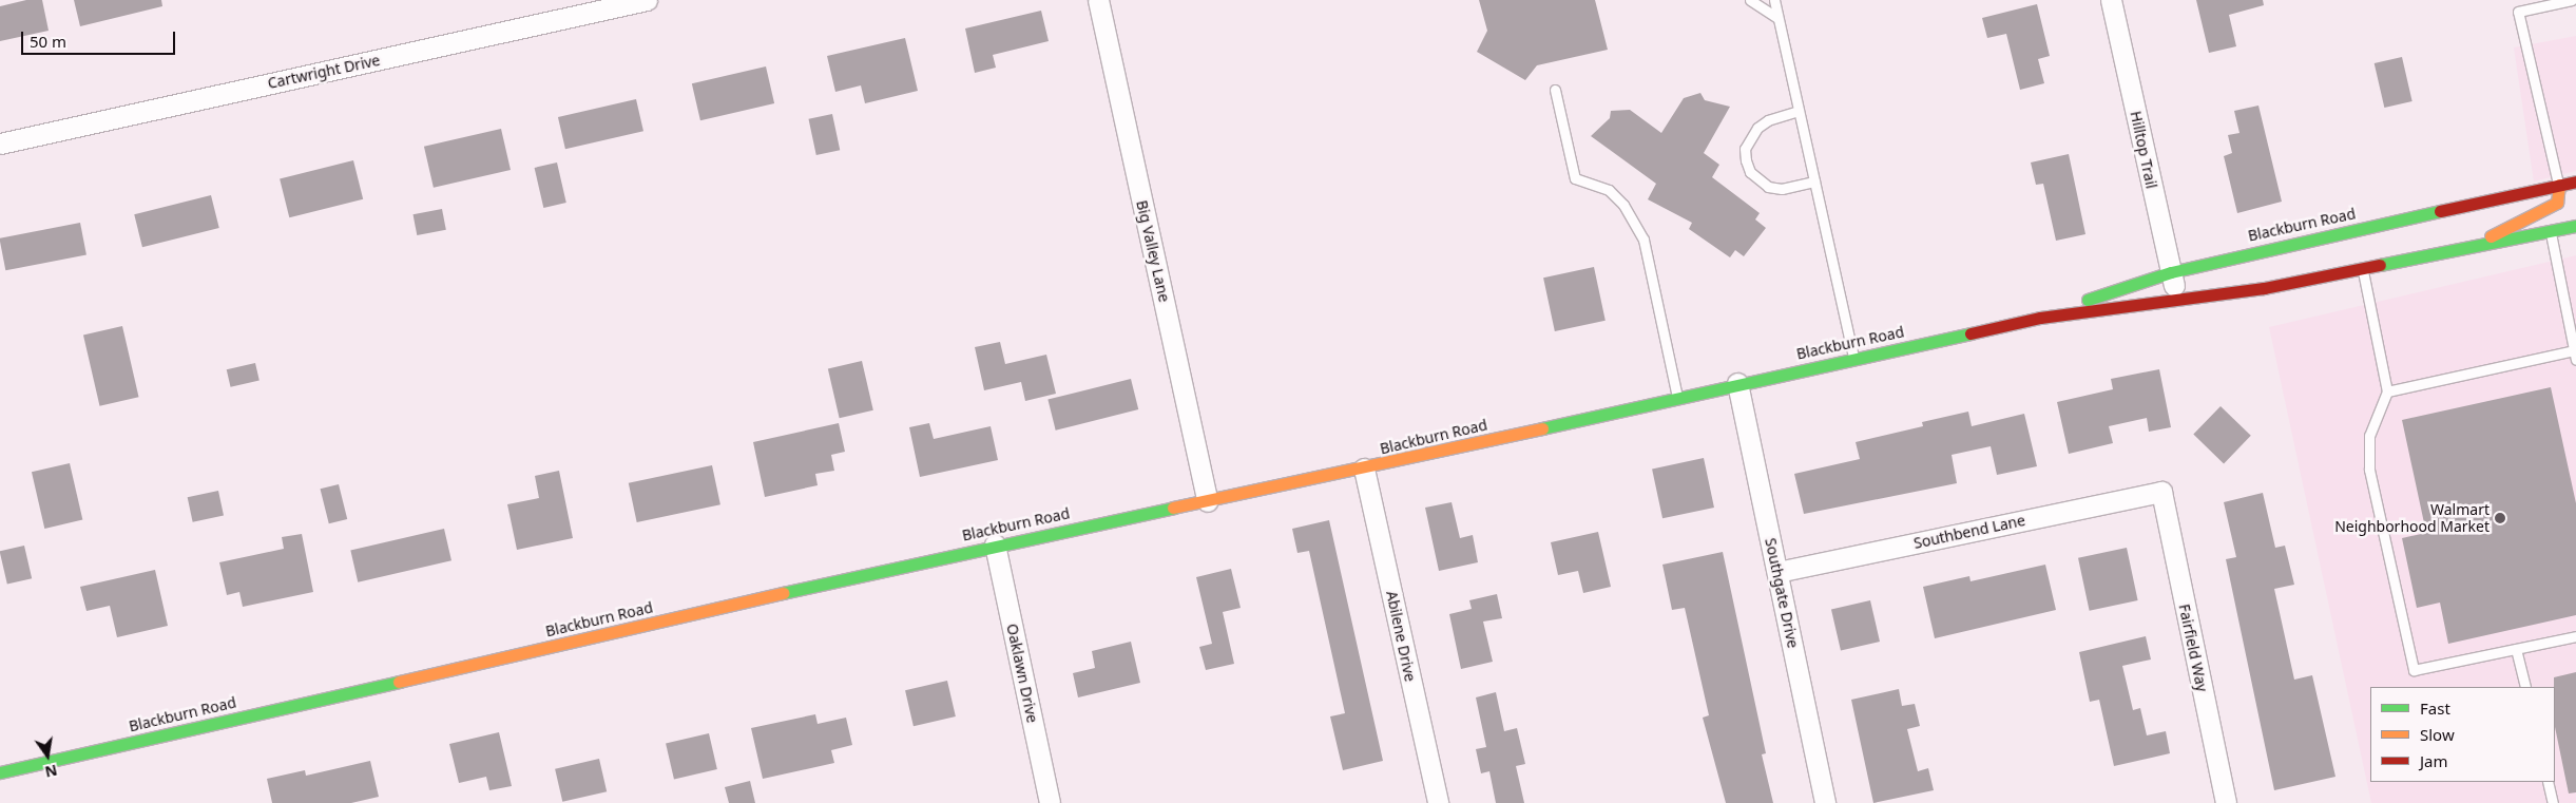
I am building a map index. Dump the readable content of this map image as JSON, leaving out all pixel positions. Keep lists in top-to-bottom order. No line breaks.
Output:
{"streets":{"main road":["Blackburn Road"],"street":["Cartwright Drive","Hilltop Trail","Big Valley Lane","Southbend Lane","Southgate Drive","Abilene Drive","Fairfield Way","Oaklawn Drive"]},"crossings":[["Hilltop Trail","Blackburn Road"],["Blackburn Road","Big Valley Lane"],["Blackburn Road","Southgate Drive"],["Blackburn Road","Abilene Drive"],["Blackburn Road","Oaklawn Drive"],["Southbend Lane","Southgate Drive"],["Southbend Lane","Fairfield Way"]],"places":["Walmart Neighborhood Market"],"legend":["Fast","Slow","Jam"],"scale_bar":"50 m","north":"bottom"}
